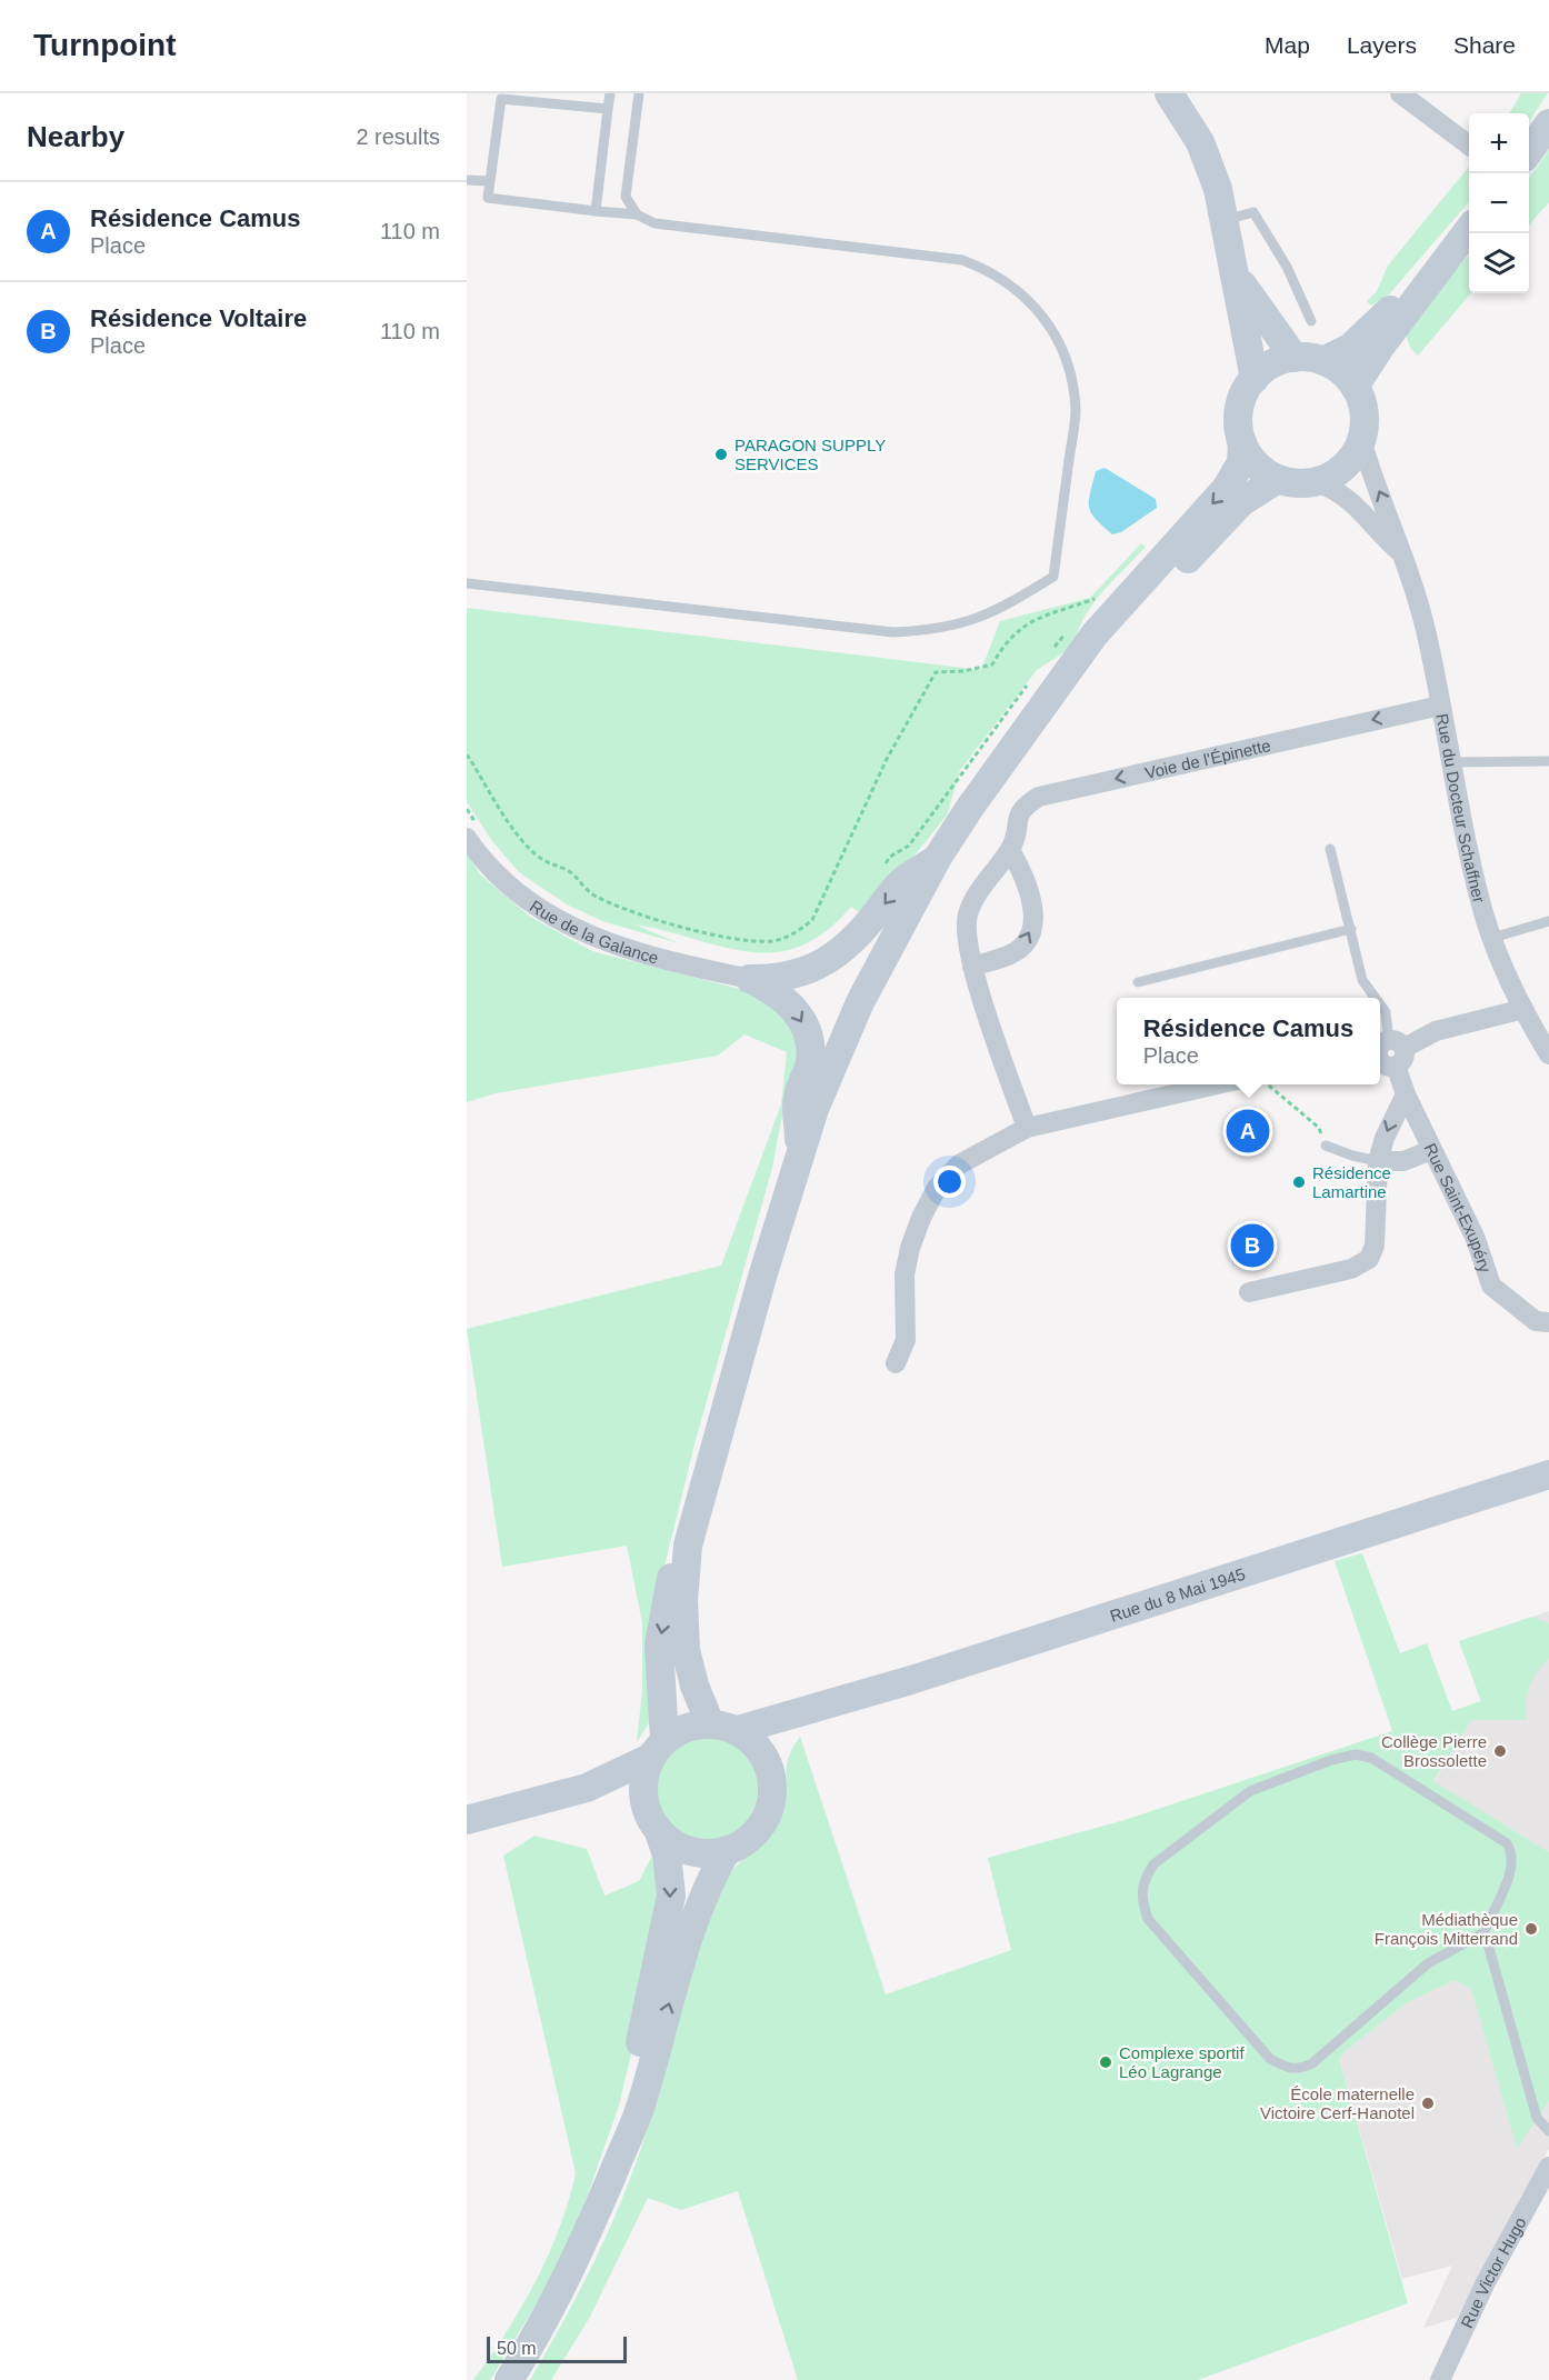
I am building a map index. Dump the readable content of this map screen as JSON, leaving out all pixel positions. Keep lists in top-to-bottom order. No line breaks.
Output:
{"streets":{"main road":["Rue du 8 Mai 1945"],"street":["Voie de l'Épinette","Rue du Docteur Schaffner","Rue de la Galance","Rue Saint-Exupéry","Rue Victor Hugo"]},"crossings":[["Voie de l'Épinette","Rue du Docteur Schaffner"]],"one_way":["Voie de l'Épinette"],"places":["PARAGON SUPPLY SERVICES","Résidence Lamartine","Collège Pierre Brossolette","Médiathèque François Mitterrand","Complexe sportif Léo Lagrange","École maternelle Victoire Cerf-Hanotel"],"scale_bar":"50 m","page":{"header":"Turnpoint","nav":["Map","Layers","Share"],"heading":["Nearby","2 results"],"map_buttons":["+","−"],"list":[{"mark":"A","name":"Résidence Camus","note":"Place","value":"110 m"},{"mark":"B","name":"Résidence Voltaire","note":"Place","value":"110 m"}],"popup":["Résidence Camus","Place"],"pins":["A","B"],"scale":"50 m"}}
